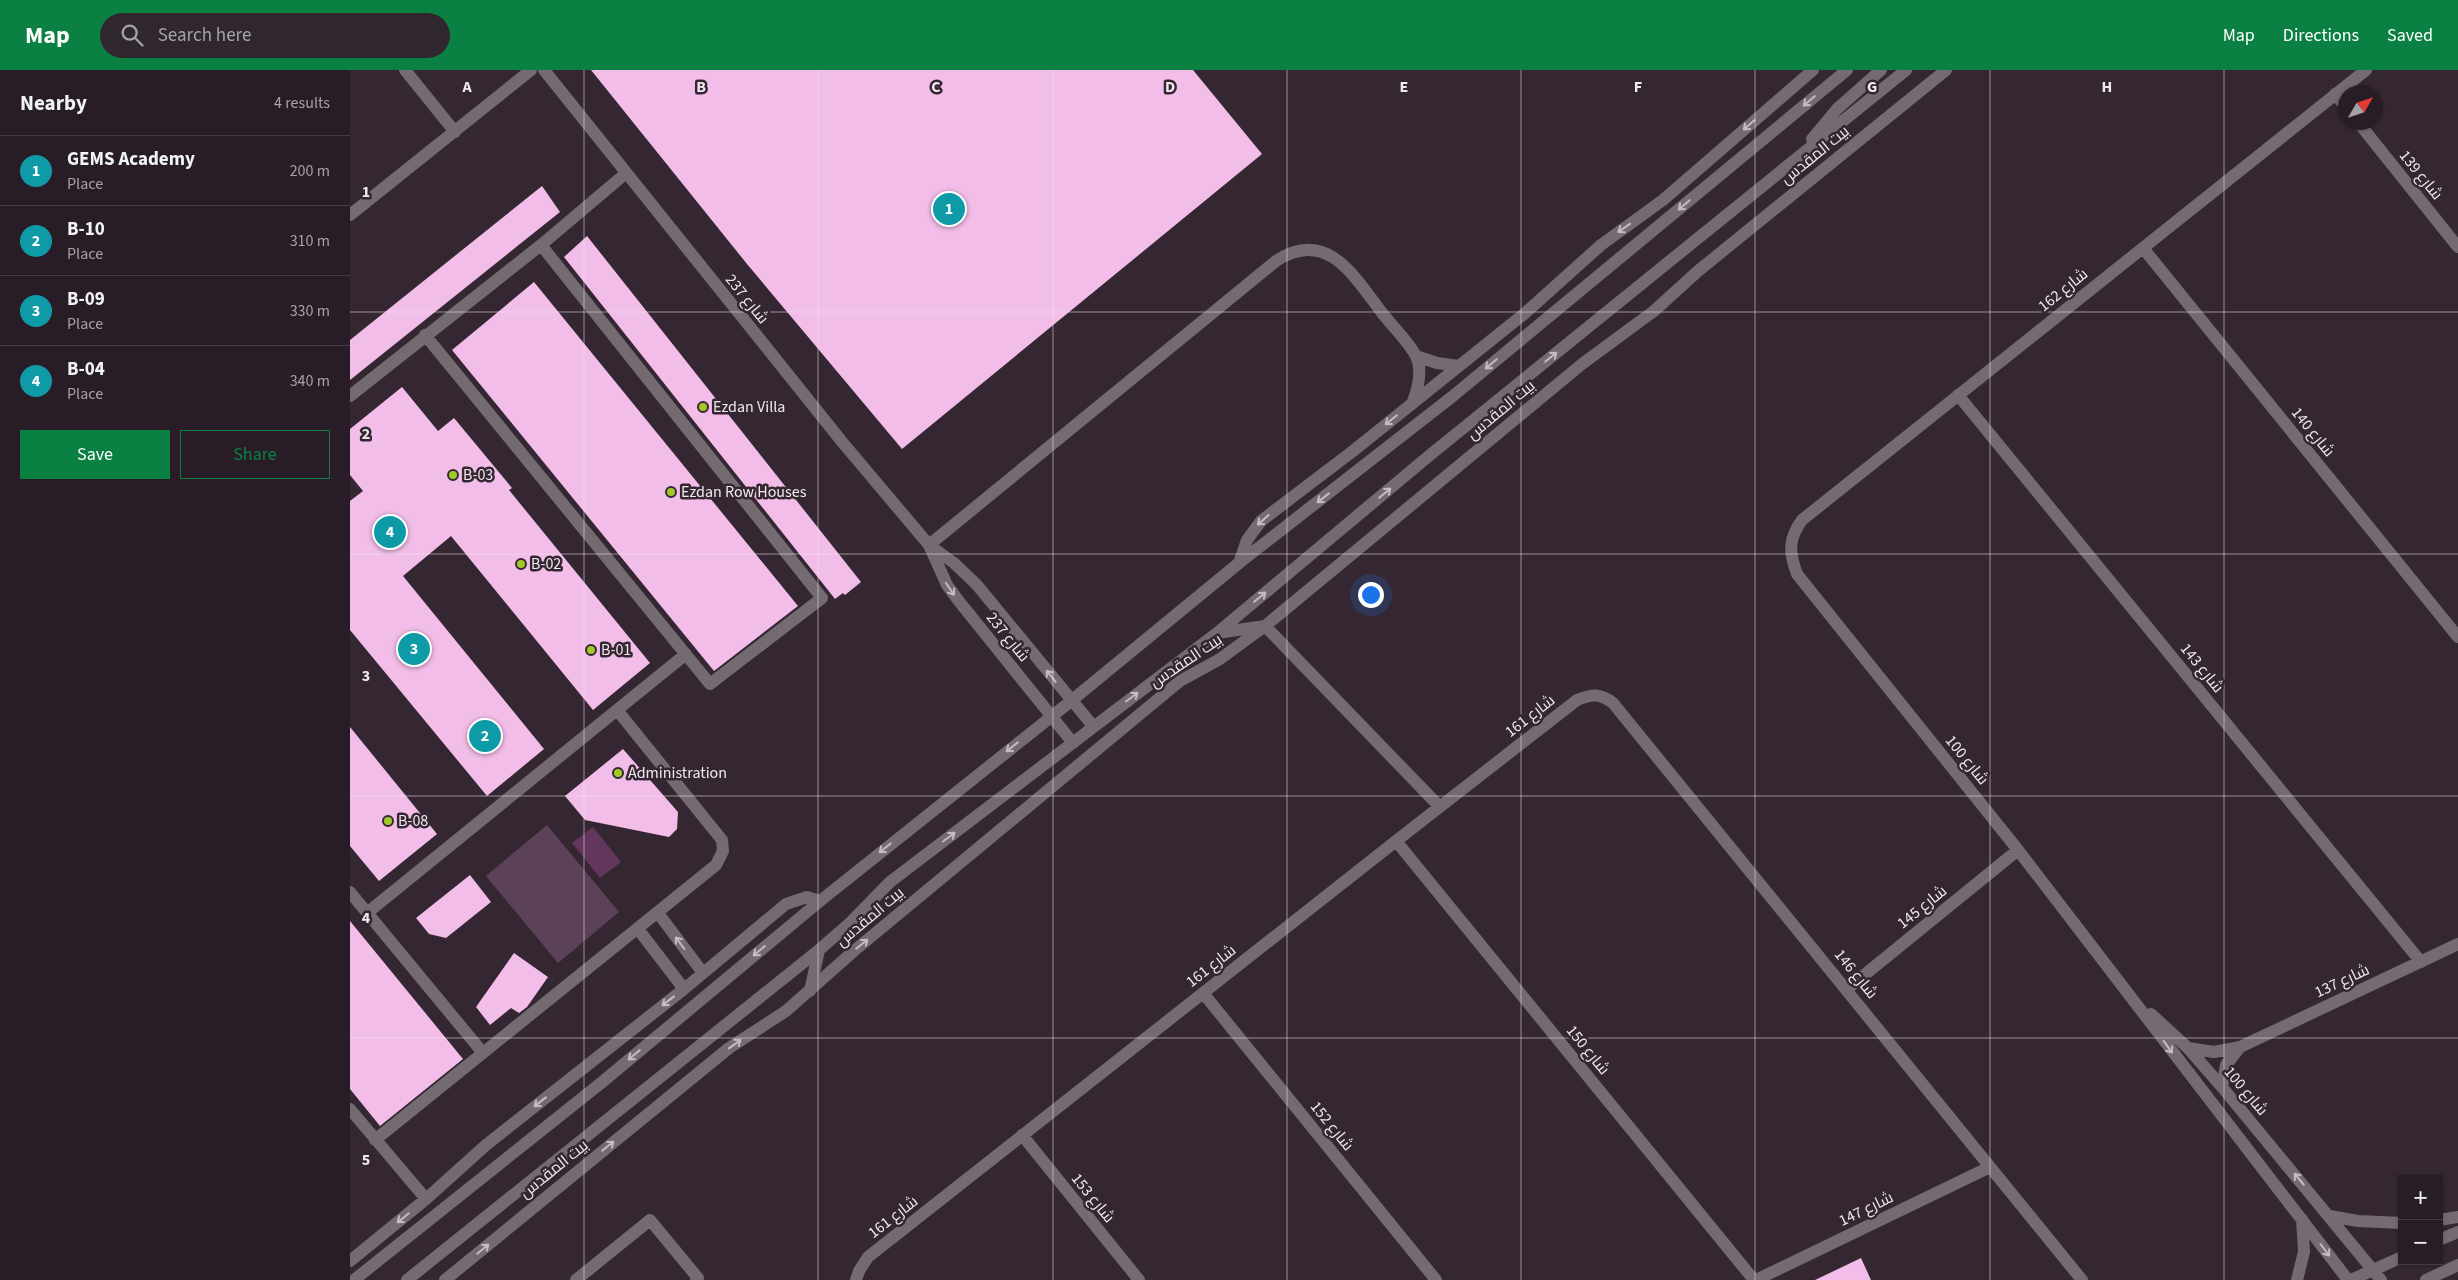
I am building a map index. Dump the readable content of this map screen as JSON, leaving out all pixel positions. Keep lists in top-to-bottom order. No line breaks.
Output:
{"streets":{"street":["بيت المقدس","شارع 139","شارع 162","شارع 237","شارع 140","شارع 143","شارع 161","شارع 100","شارع 145","شارع 146","شارع 137","شارع 150","شارع 152","شارع 153","شارع 147"]},"crossings":[["بيت المقدس","شارع 237"],["شارع 162","شارع 140"],["شارع 162","شارع 143"],["شارع 162","شارع 100"],["شارع 143","شارع 137"],["شارع 161","شارع 146"],["شارع 161","شارع 150"],["شارع 161","شارع 152"],["شارع 161","شارع 153"],["شارع 100","شارع 145"],["شارع 100","شارع 137"],["شارع 145","شارع 146"],["شارع 146","شارع 147"],["شارع 150","شارع 147"]],"places":["Ezdan Villa","B-03","Ezdan Row Houses","B-02","B-01","Administration","B-08"],"north":"top right","page":{"header":"Map","search":"Search here","nav":["Map","Directions","Saved"],"heading":["Nearby","4 results"],"list":[{"mark":"1","name":"GEMS Academy","note":"Place","value":"200 m"},{"mark":"2","name":"B-10","note":"Place","value":"310 m"},{"mark":"3","name":"B-09","note":"Place","value":"330 m"},{"mark":"4","name":"B-04","note":"Place","value":"340 m"}],"pins":["1","4","3","2"],"buttons":["Save","Share"],"map_buttons":["+","−"]},"grid":{"columns":["A","B","C","D","E","F","G","H"],"rows":["1","2","3","4","5"]}}
